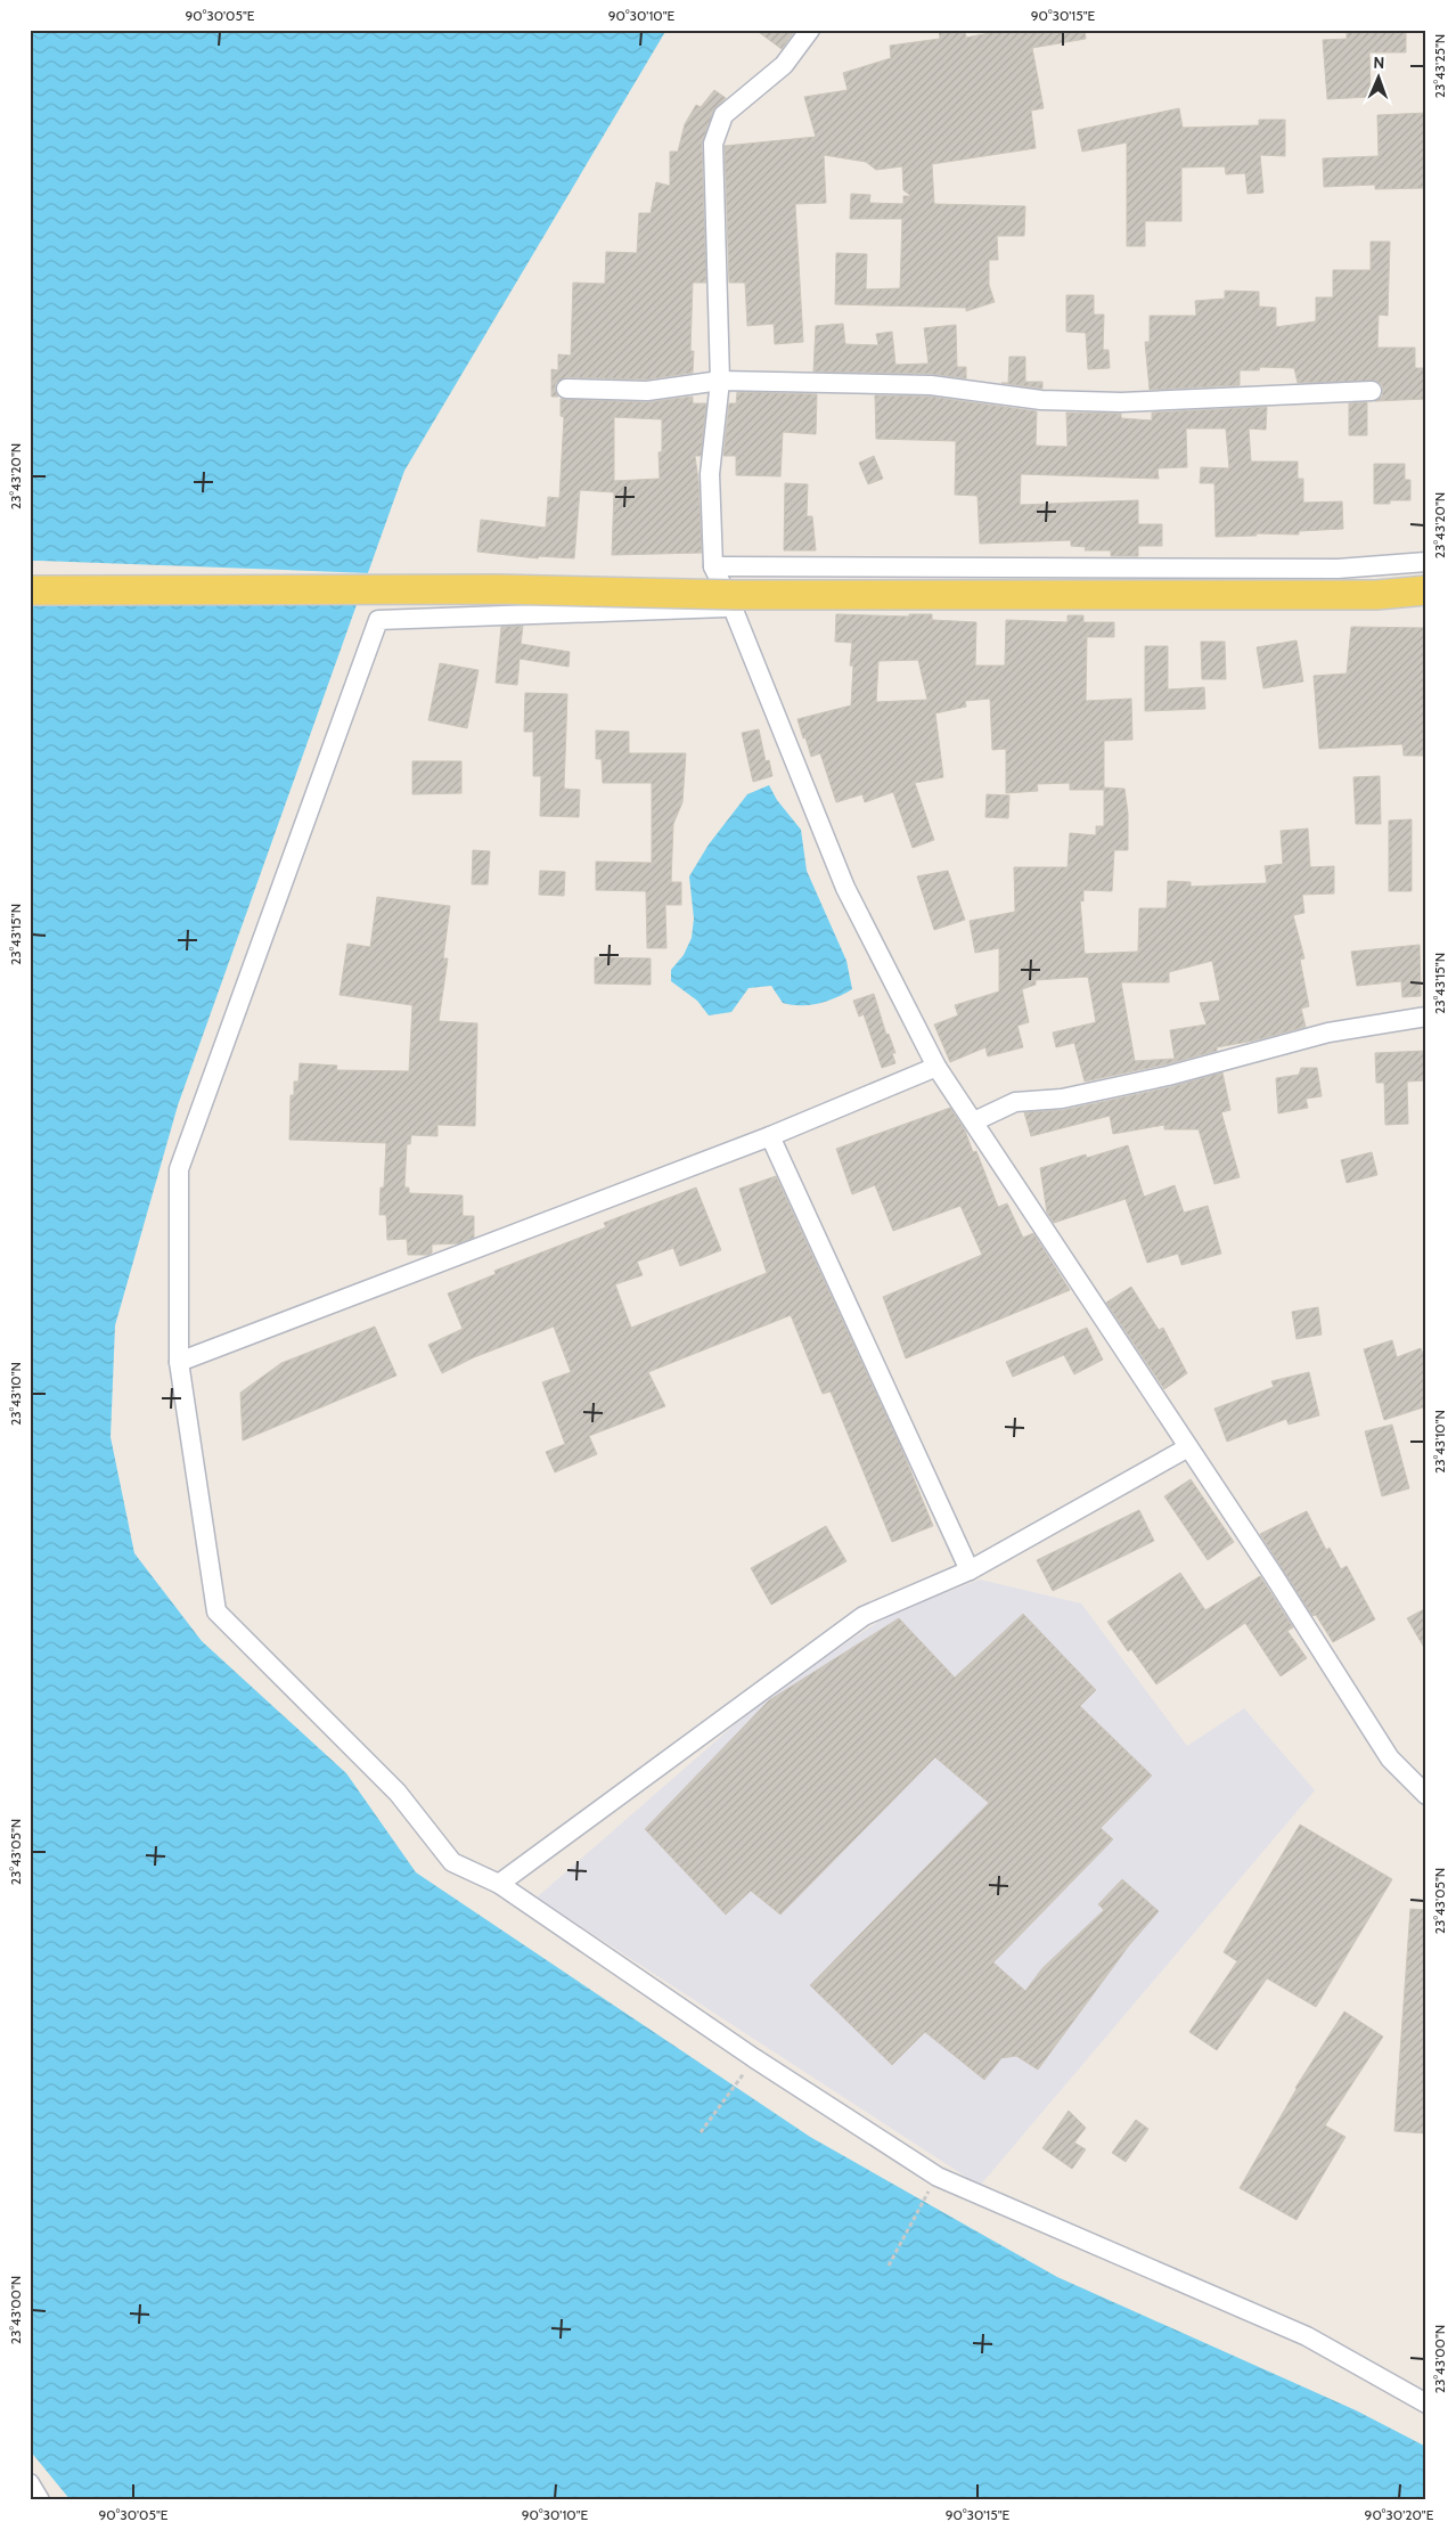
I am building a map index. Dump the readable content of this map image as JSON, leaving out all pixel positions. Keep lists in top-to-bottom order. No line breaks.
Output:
{"north":"top","coordinates":["90°30'05\"E","90°30'10\"E","90°30'15\"E","23°43'25\"N","23°43'20\"N","23°43'15\"N","23°43'10\"N","23°43'05\"N","23°43'00\"N","90°30'20\"E"]}
